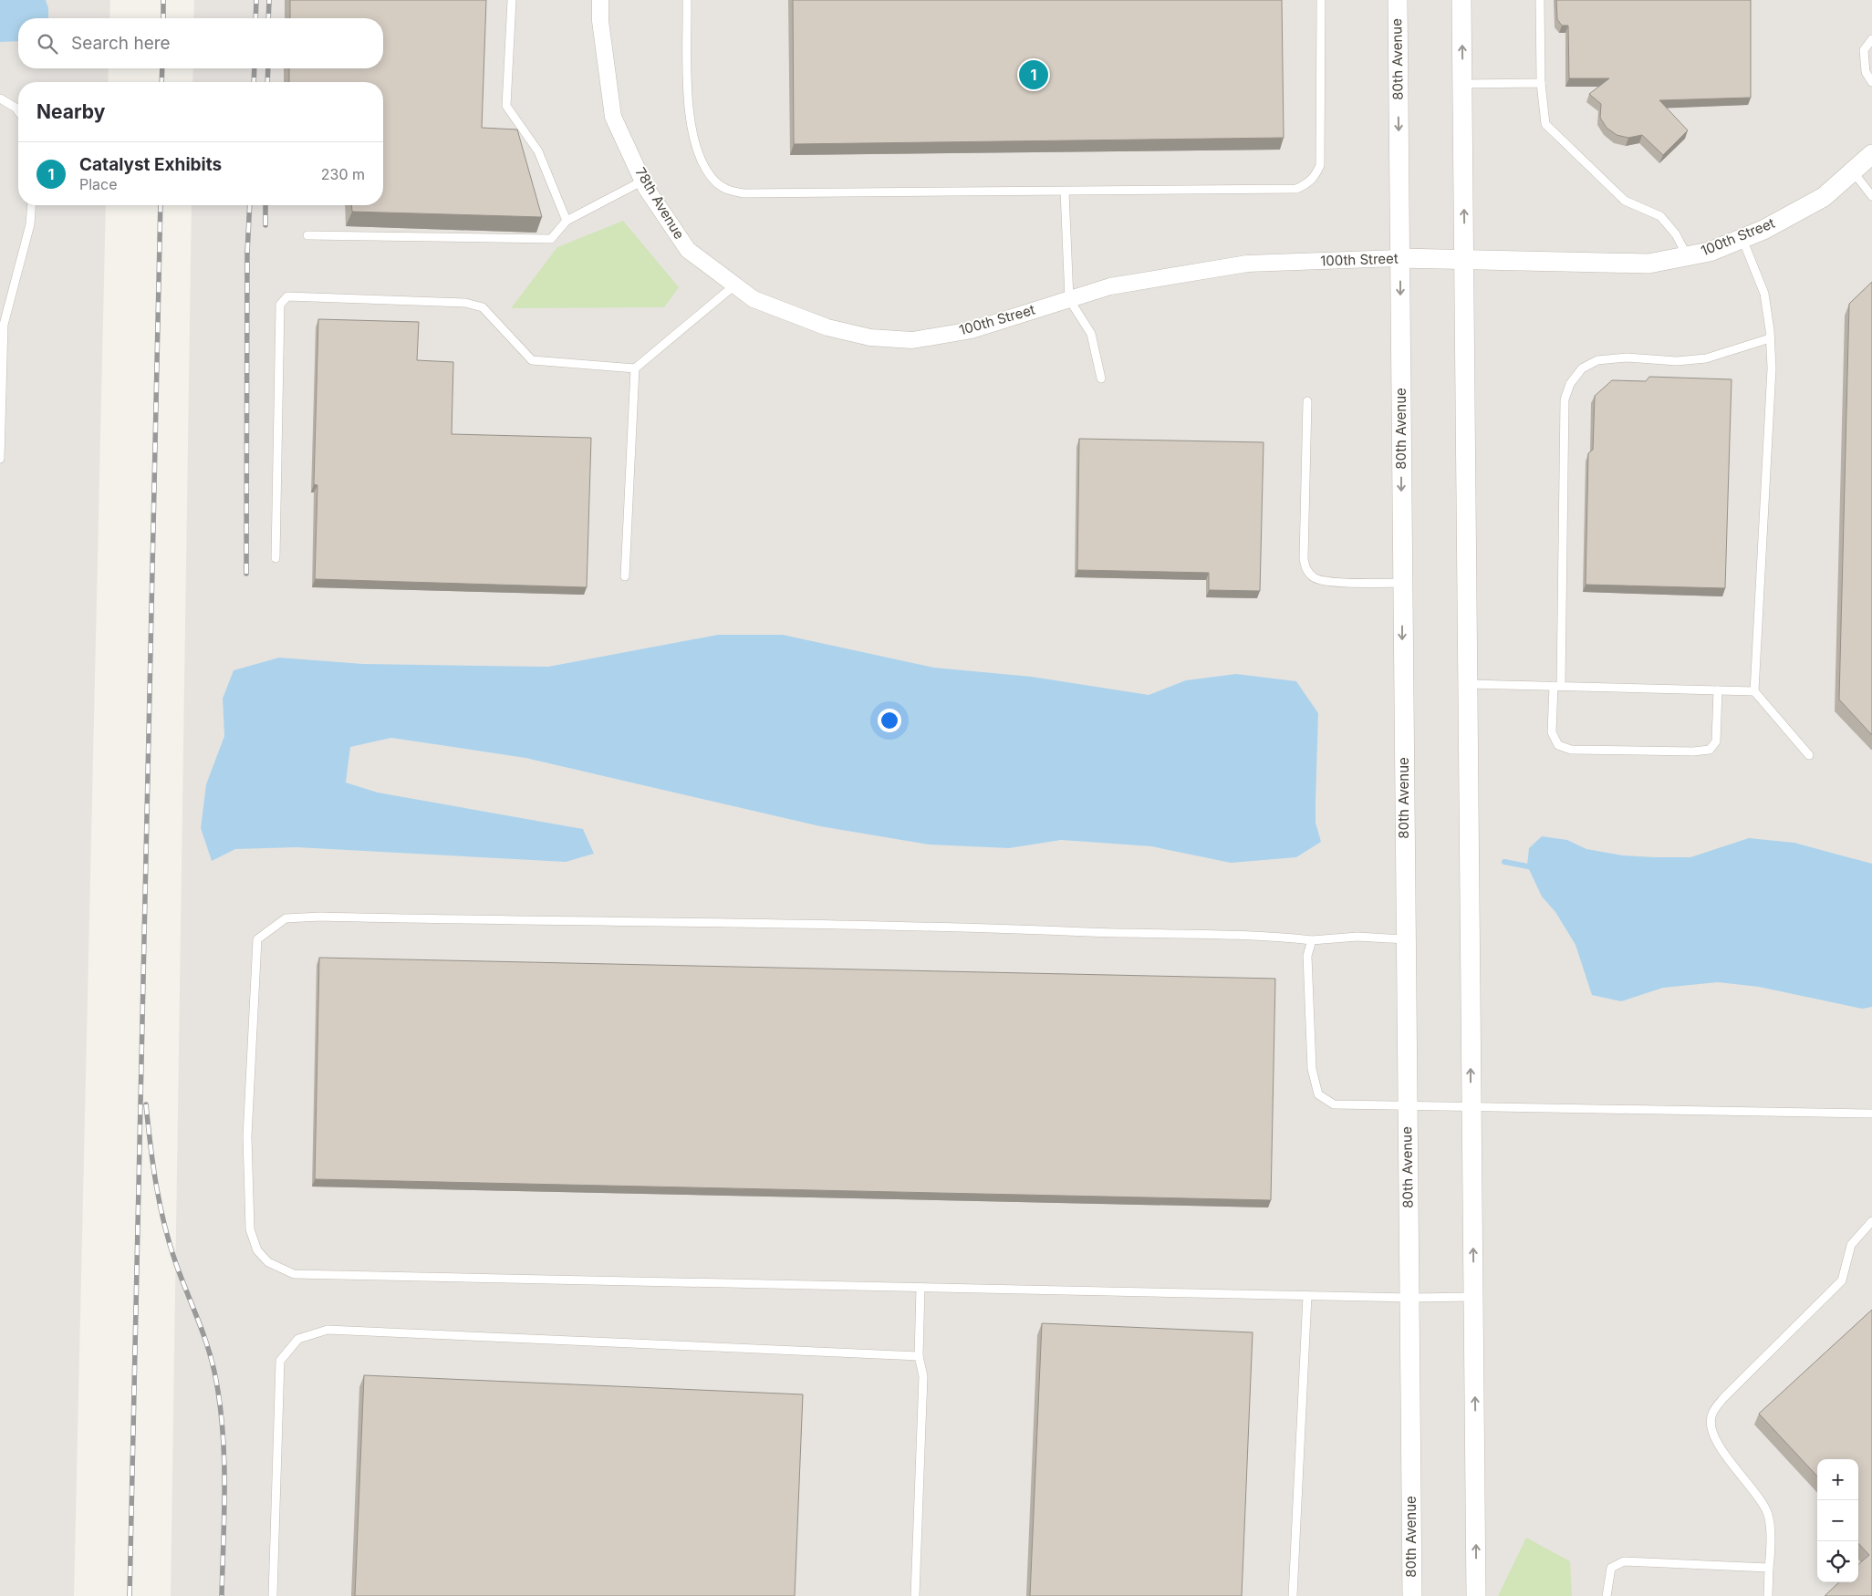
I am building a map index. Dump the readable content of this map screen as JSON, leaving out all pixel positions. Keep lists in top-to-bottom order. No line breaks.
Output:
{"streets":{"street":["80th Avenue","78th Avenue","100th Street"]},"crossings":[["80th Avenue","100th Street"],["78th Avenue","100th Street"]],"page":{"search":"Search here","pins":"1","heading":"Nearby","list":[{"mark":"1","name":"Catalyst Exhibits","note":"Place","value":"230 m"}],"map_buttons":["+","−"]}}
